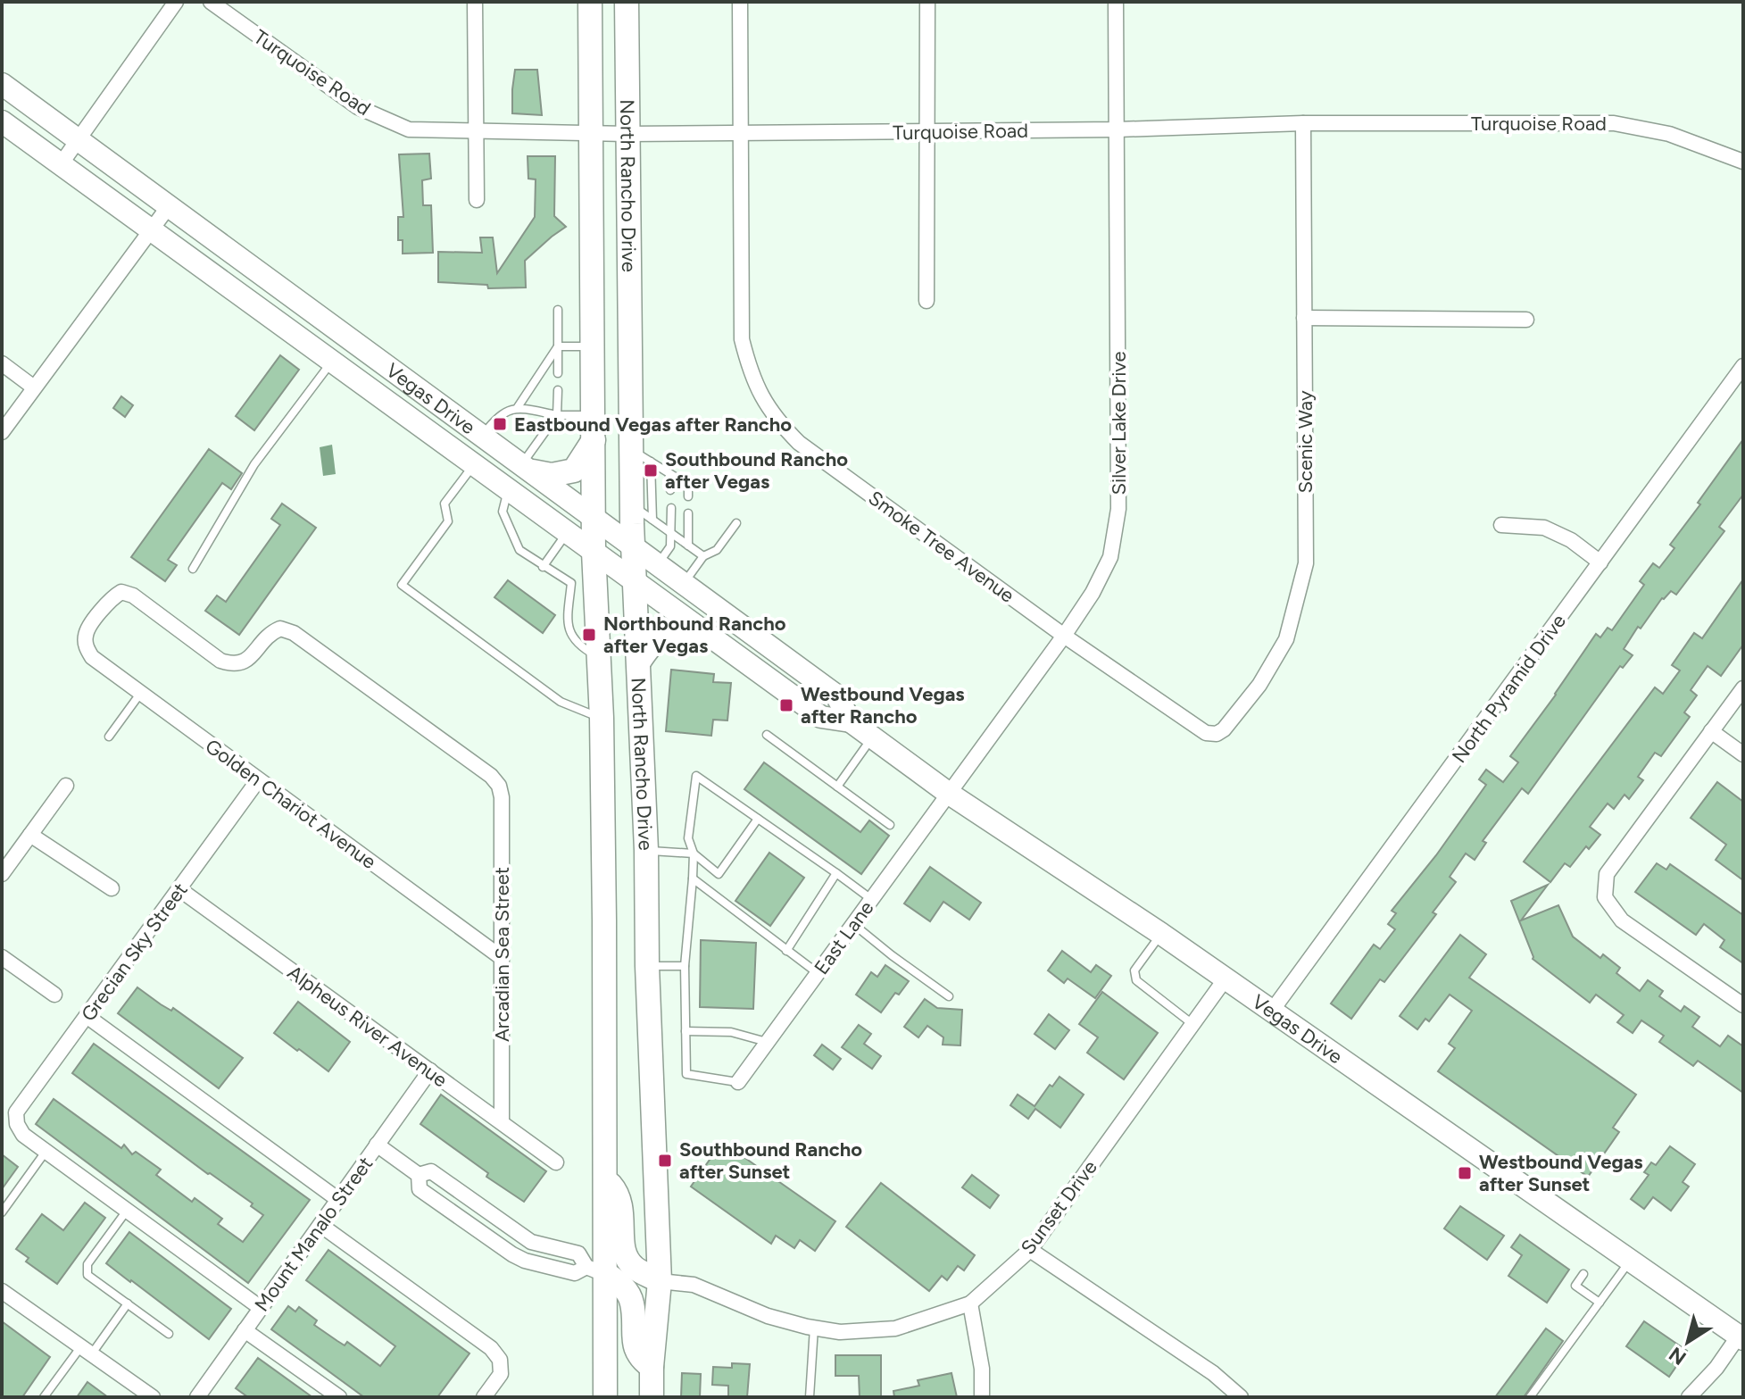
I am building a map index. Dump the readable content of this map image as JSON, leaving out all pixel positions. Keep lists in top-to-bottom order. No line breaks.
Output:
{"streets":{"main road":["North Rancho Drive","Vegas Drive"],"street":["Turquoise Road","Silver Lake Drive","Scenic Way","Smoke Tree Avenue","North Pyramid Drive","Golden Chariot Avenue","East Lane","Grecian Sky Street","Arcadian Sea Street","Alpheus River Avenue","Sunset Drive","Mount Manalo Street"]},"crossings":[["Turquoise Road","North Rancho Drive"],["Turquoise Road","Silver Lake Drive"],["Turquoise Road","Scenic Way"],["Turquoise Road","Smoke Tree Avenue"],["North Rancho Drive","Vegas Drive"],["North Rancho Drive","Sunset Drive"],["Vegas Drive","Silver Lake Drive"],["Vegas Drive","North Pyramid Drive"],["Vegas Drive","East Lane"],["Vegas Drive","Sunset Drive"],["Silver Lake Drive","Smoke Tree Avenue"],["Silver Lake Drive","East Lane"],["Scenic Way","Smoke Tree Avenue"],["Golden Chariot Avenue","Grecian Sky Street"],["Golden Chariot Avenue","Arcadian Sea Street"],["Grecian Sky Street","Alpheus River Avenue"],["Arcadian Sea Street","Alpheus River Avenue"],["Alpheus River Avenue","Mount Manalo Street"]],"places":{"transit":["Eastbound Vegas after Rancho","Southbound Rancho after Vegas","Northbound Rancho after Vegas","Westbound Vegas after Rancho","Southbound Rancho after Sunset","Westbound Vegas after Sunset"]},"north":"bottom left"}
